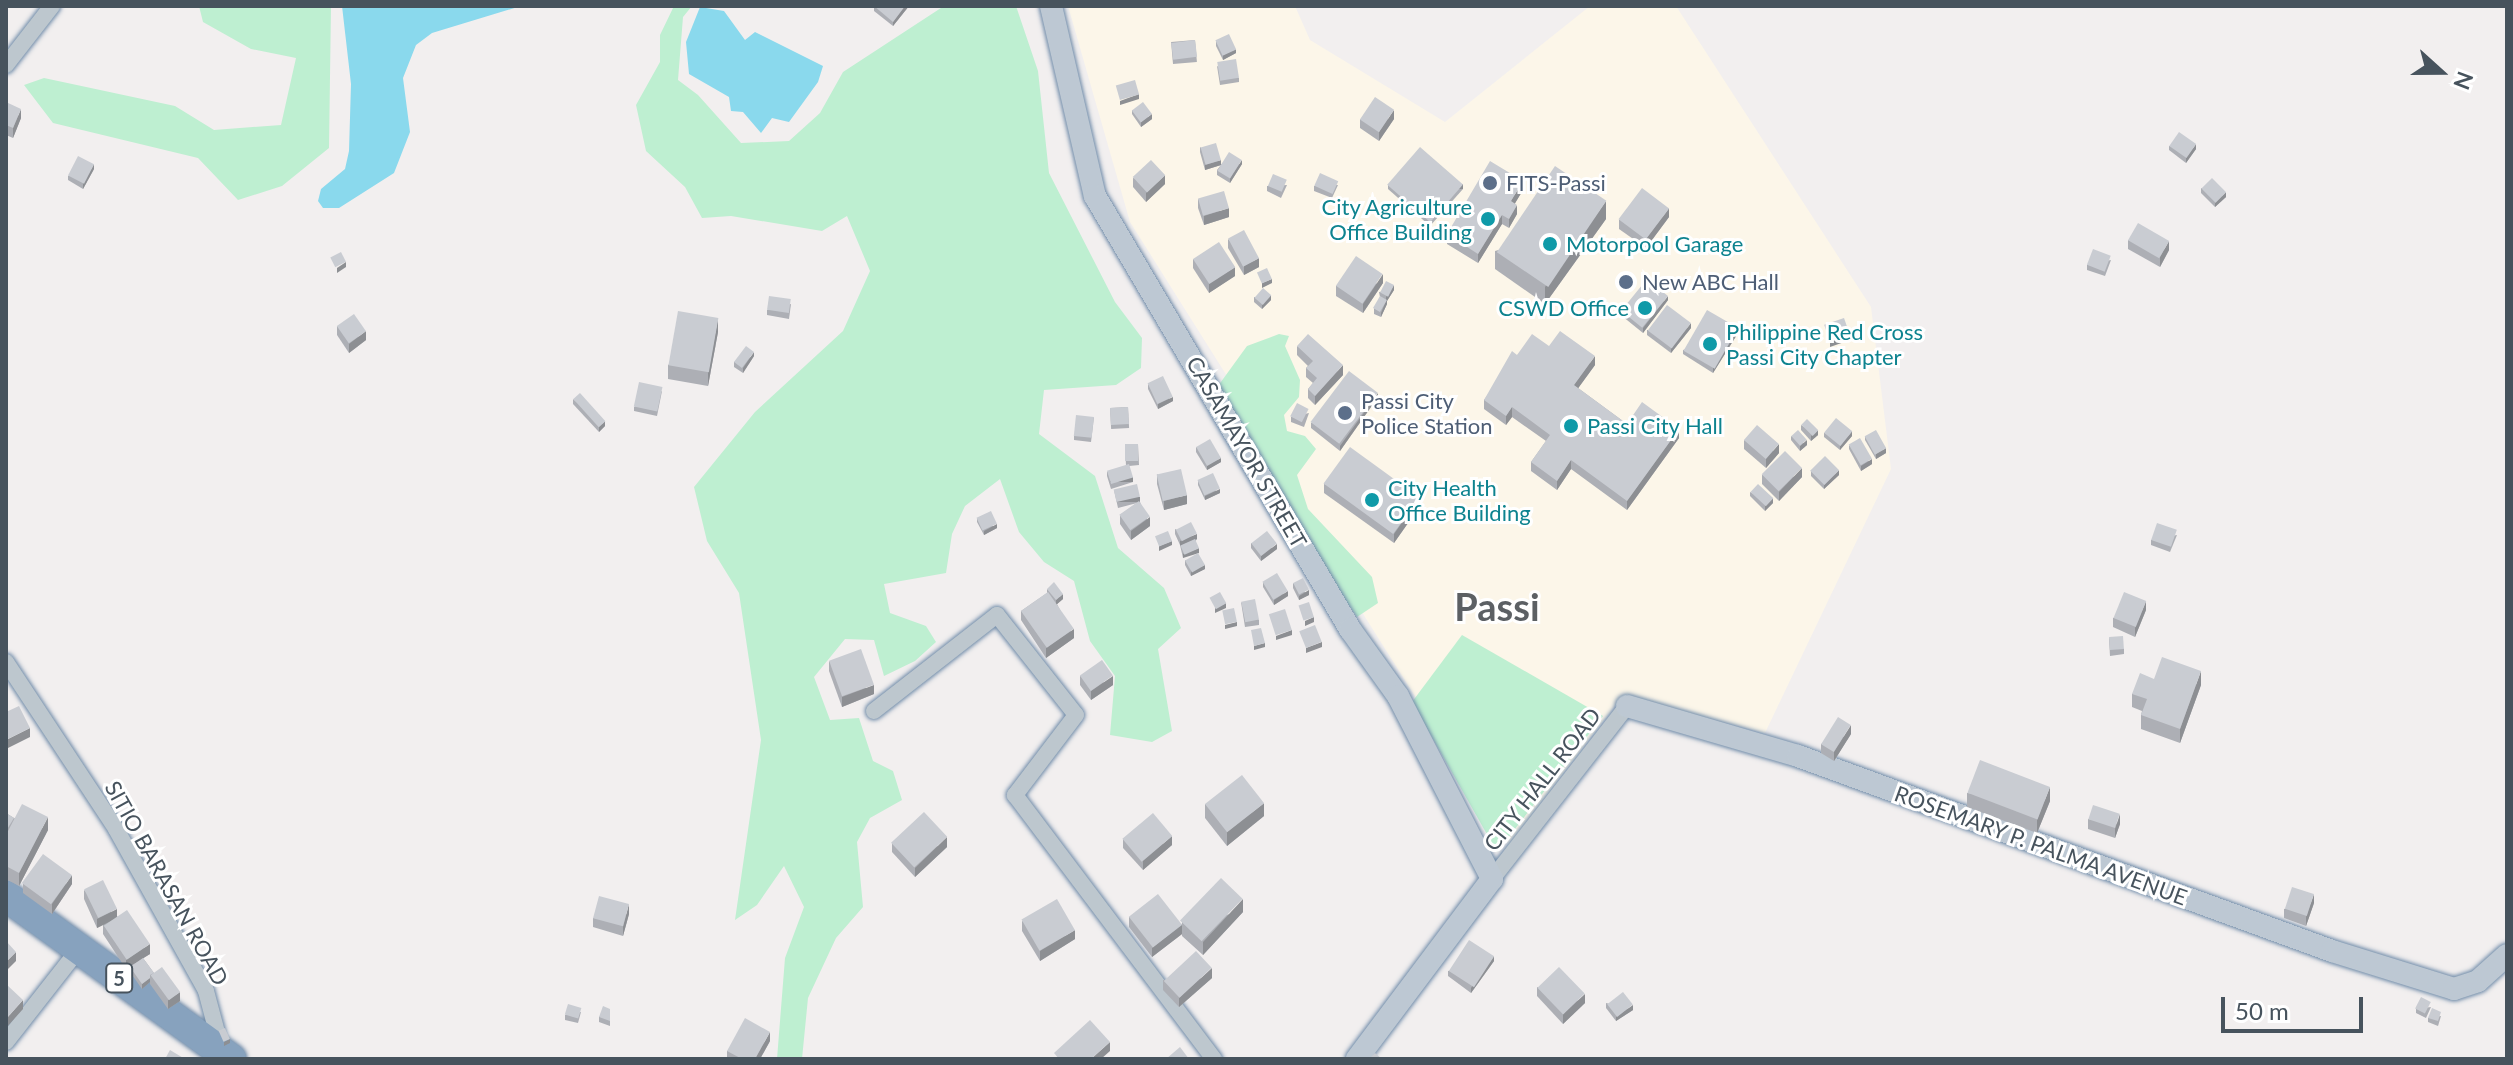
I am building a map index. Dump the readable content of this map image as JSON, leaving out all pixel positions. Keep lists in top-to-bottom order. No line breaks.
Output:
{"streets":{"highway":["5"],"street":["CASAMAYOR STREET","CITY HALL ROAD","ROSEMARY P. PALMA AVENUE","SITIO BARASAN ROAD"]},"crossings":[["CASAMAYOR STREET","CITY HALL ROAD"],["CITY HALL ROAD","ROSEMARY P. PALMA AVENUE"],["SITIO BARASAN ROAD","5"]],"districts":["Passi"],"places":["FITS-Passi","City Agriculture Office Building","Motorpool Garage","New ABC Hall","CSWD Office","Philippine Red Cross Passi City Chapter","Passi City Police Station","Passi City Hall","City Health Office Building"],"scale_bar":"50 m","north":"right"}
